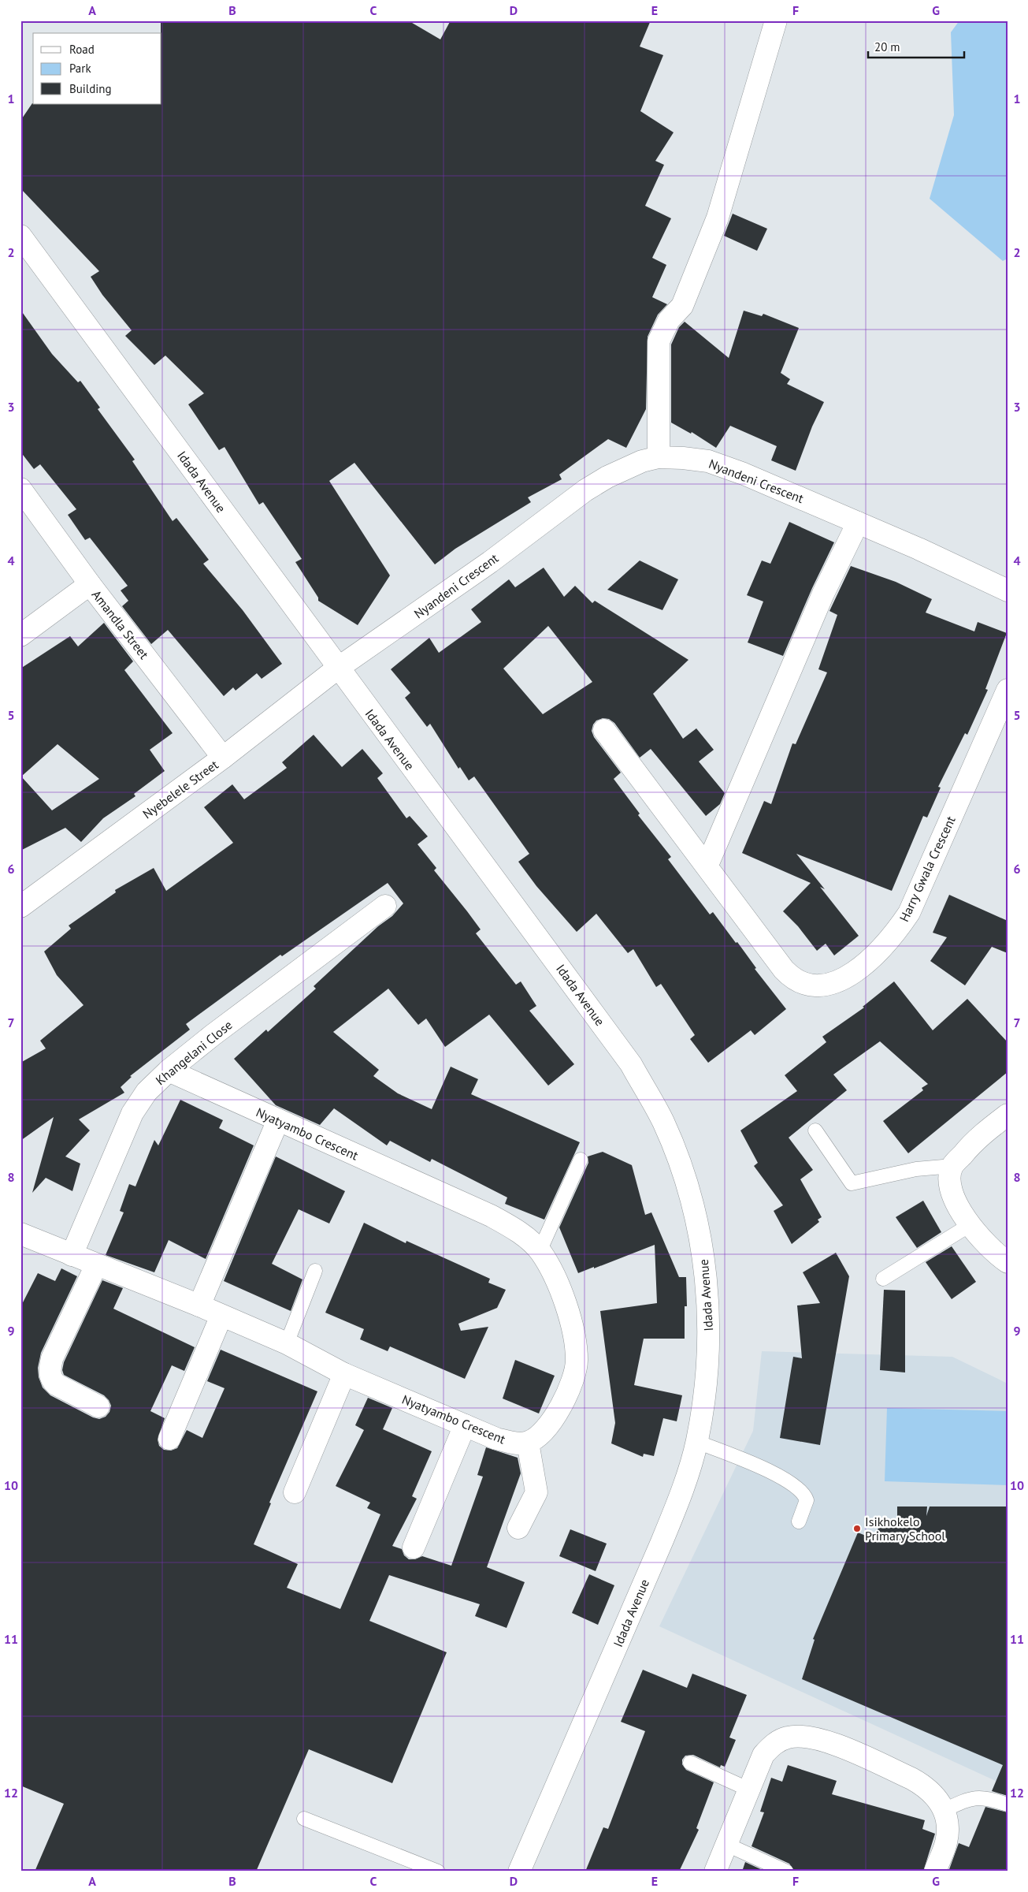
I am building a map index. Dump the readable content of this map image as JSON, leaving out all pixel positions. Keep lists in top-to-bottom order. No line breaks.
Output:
{"streets":{"street":["Nyandeni Crescent","Idada Avenue","Amandla Street","Nyebelele Street","Harry Gwala Crescent","Khangelani Close","Nyatyambo Crescent"]},"crossings":[["Nyandeni Crescent","Idada Avenue"],["Nyandeni Crescent","Nyebelele Street"],["Idada Avenue","Nyebelele Street"],["Amandla Street","Nyebelele Street"],["Khangelani Close","Nyatyambo Crescent"]],"places":["Isikhokelo Primary School"],"legend":["Road","Park","Building"],"scale_bar":"20 m","grid":{"columns":["A","B","C","D","E","F","G"],"rows":["1","2","3","4","5","6","7","8","9","10","11","12"]}}
